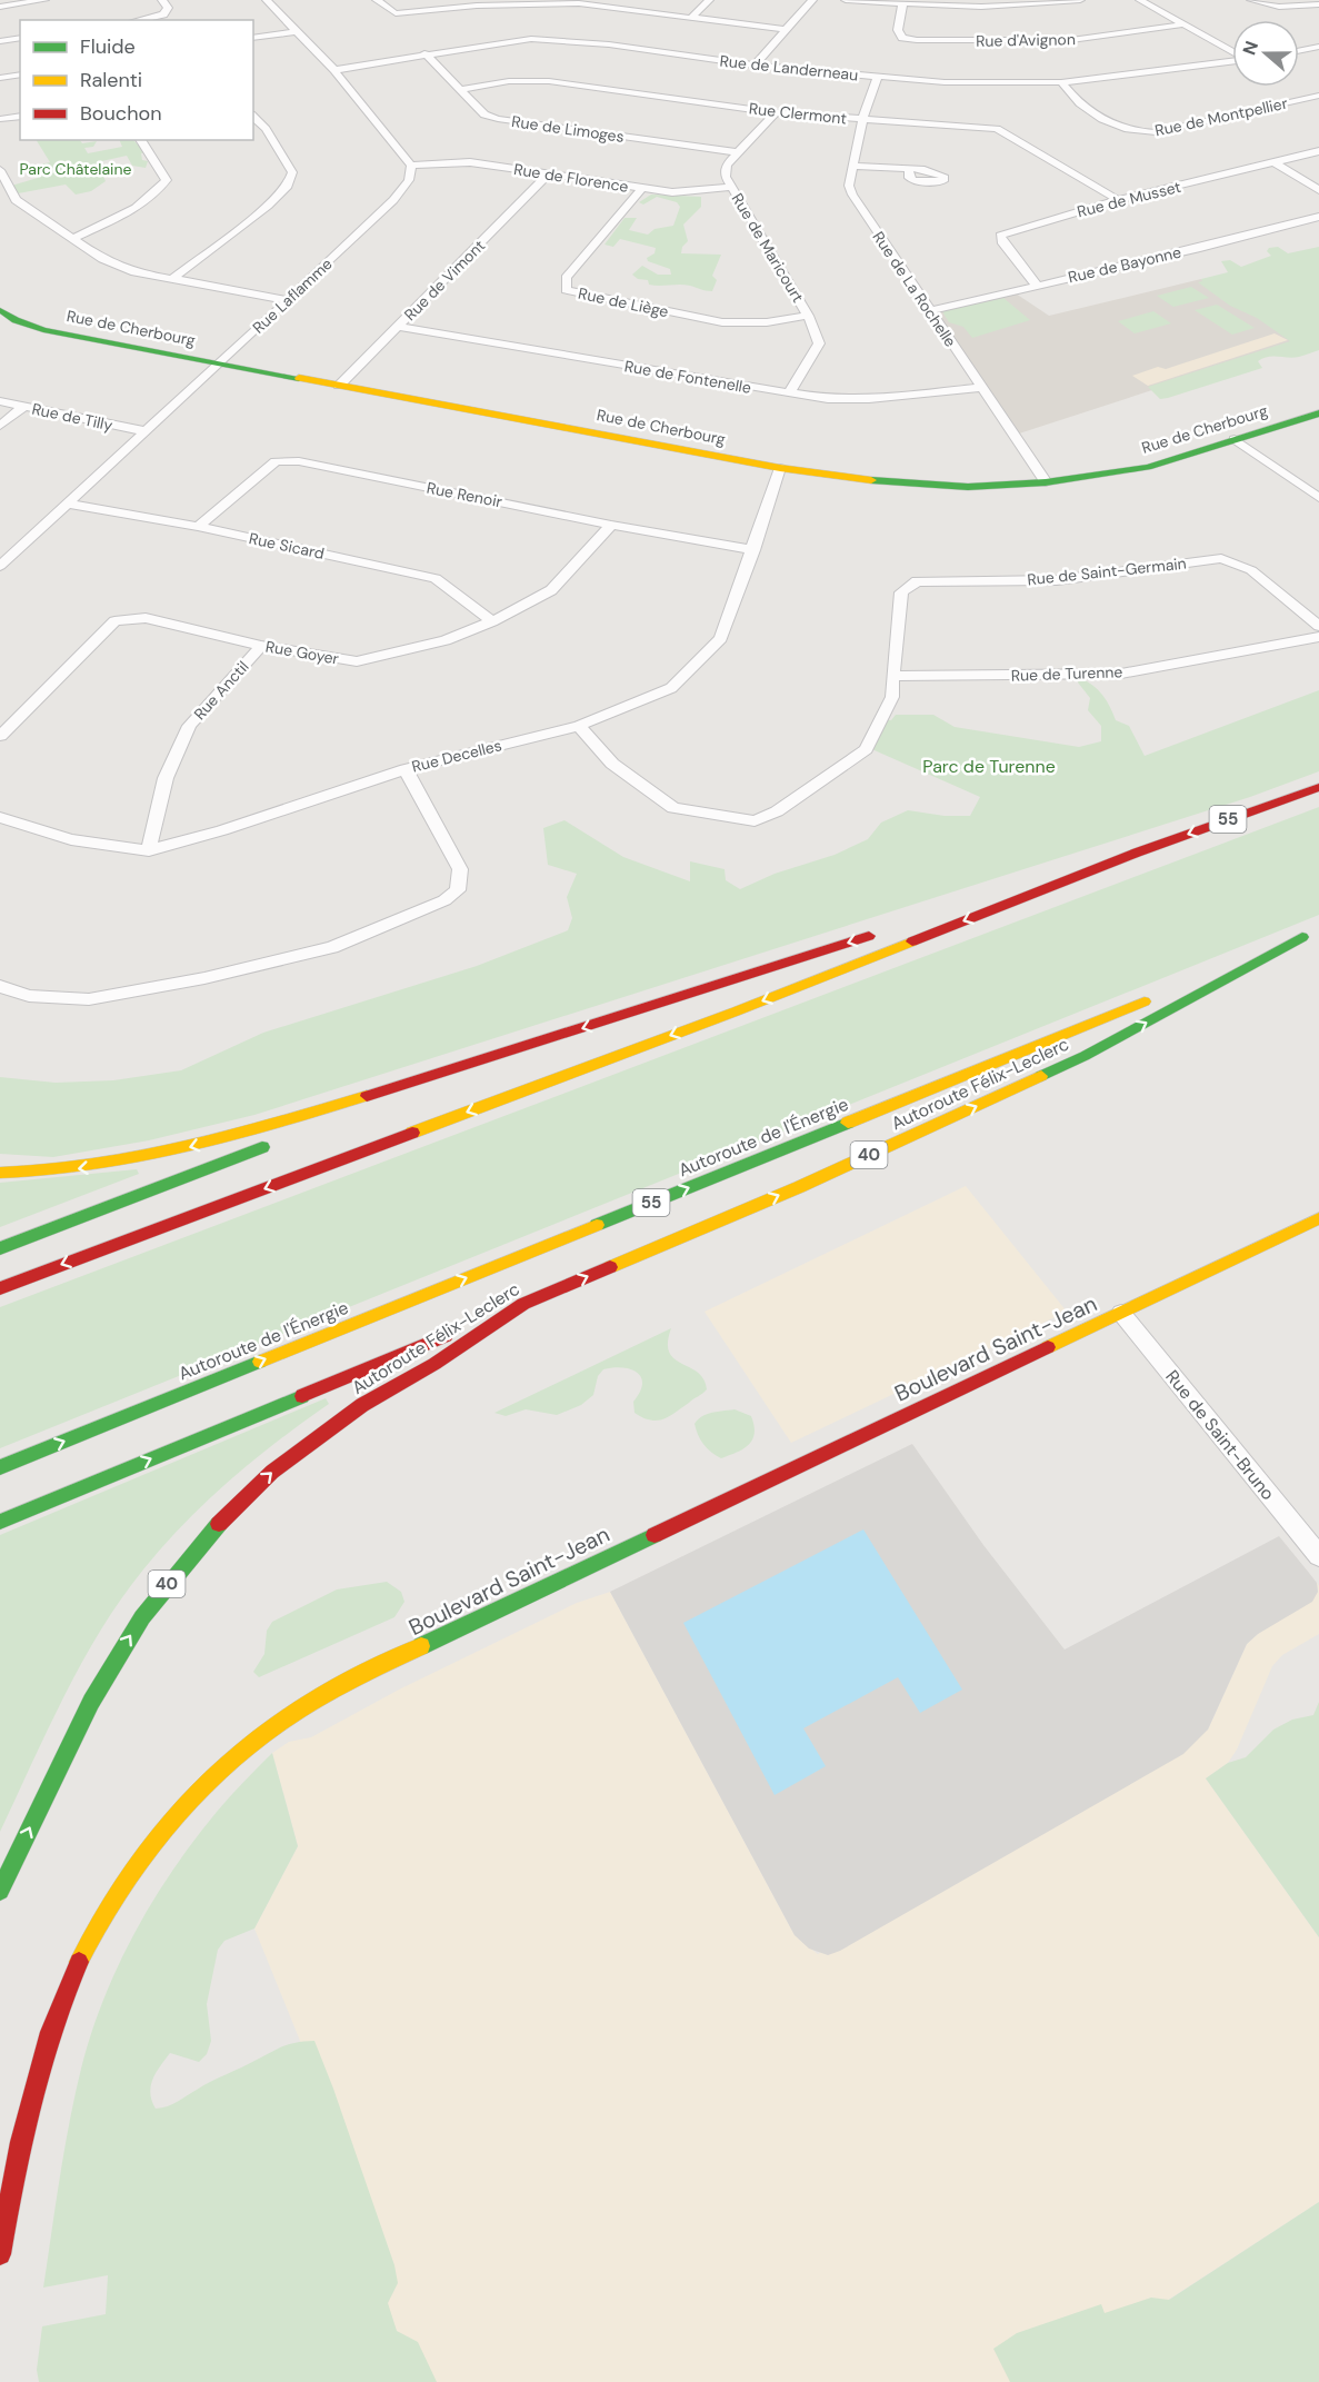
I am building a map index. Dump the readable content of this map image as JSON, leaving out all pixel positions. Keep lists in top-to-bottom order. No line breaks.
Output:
{"streets":{"main road":["Rue de Cherbourg","55","Autoroute Félix-Leclerc","Autoroute de l'Énergie","40","Boulevard Saint-Jean"],"street":["Rue d'Avignon","Rue de Landerneau","Rue Clermont","Rue de Montpellier","Rue de Limoges","Rue de Florence","Rue de Musset","Rue de Maricourt","Rue de Bayonne","Rue de Vimont","Rue de La Rochelle","Rue Laflamme","Rue de Liège","Rue de Fontenelle","Rue de Tilly","Rue Renoir","Rue Sicard","Rue de Saint-Germain","Rue Goyer","Rue de Turenne","Rue Anctil","Rue Decelles","Rue de Saint-Bruno"]},"crossings":[["Rue de Landerneau","Rue de Montpellier"],["Rue de Landerneau","Rue de Limoges"],["Rue de Landerneau","Rue de La Rochelle"],["Rue Clermont","Rue de Limoges"],["Rue Clermont","Rue de Musset"],["Rue Clermont","Rue de La Rochelle"],["Rue de Limoges","Rue de Maricourt"],["Rue de Florence","Rue de Maricourt"],["Rue de Florence","Rue de Vimont"],["Rue de Florence","Rue Laflamme"],["Rue de Florence","Rue de Liège"],["Rue de Musset","Rue de Bayonne"],["Rue de Maricourt","Rue de Liège"],["Rue de Maricourt","Rue de Fontenelle"],["Rue de Bayonne","Rue de La Rochelle"],["Rue de Vimont","Rue de Cherbourg"],["Rue de Vimont","Rue de Fontenelle"],["Rue de La Rochelle","Rue de Cherbourg"],["Rue de La Rochelle","Rue de Fontenelle"],["Rue Laflamme","Rue de Cherbourg"],["Rue Laflamme","Rue de Tilly"],["Rue Laflamme","Rue Sicard"],["Rue de Cherbourg","Rue Decelles"],["Rue Renoir","Rue Sicard"],["Rue Renoir","Rue Goyer"],["Rue Renoir","Rue Decelles"],["Rue Sicard","Rue Goyer"],["Rue de Saint-Germain","Rue de Turenne"],["Rue de Saint-Germain","Rue Decelles"],["Rue Goyer","Rue Anctil"],["Rue Anctil","Rue Decelles"],["Autoroute Félix-Leclerc","Autoroute de l'Énergie"],["Boulevard Saint-Jean","Rue de Saint-Bruno"]],"one_way":["Autoroute Félix-Leclerc"],"parks":["Parc Châtelaine","Parc de Turenne"],"legend":["Fluide","Ralenti","Bouchon"],"north":"left"}
